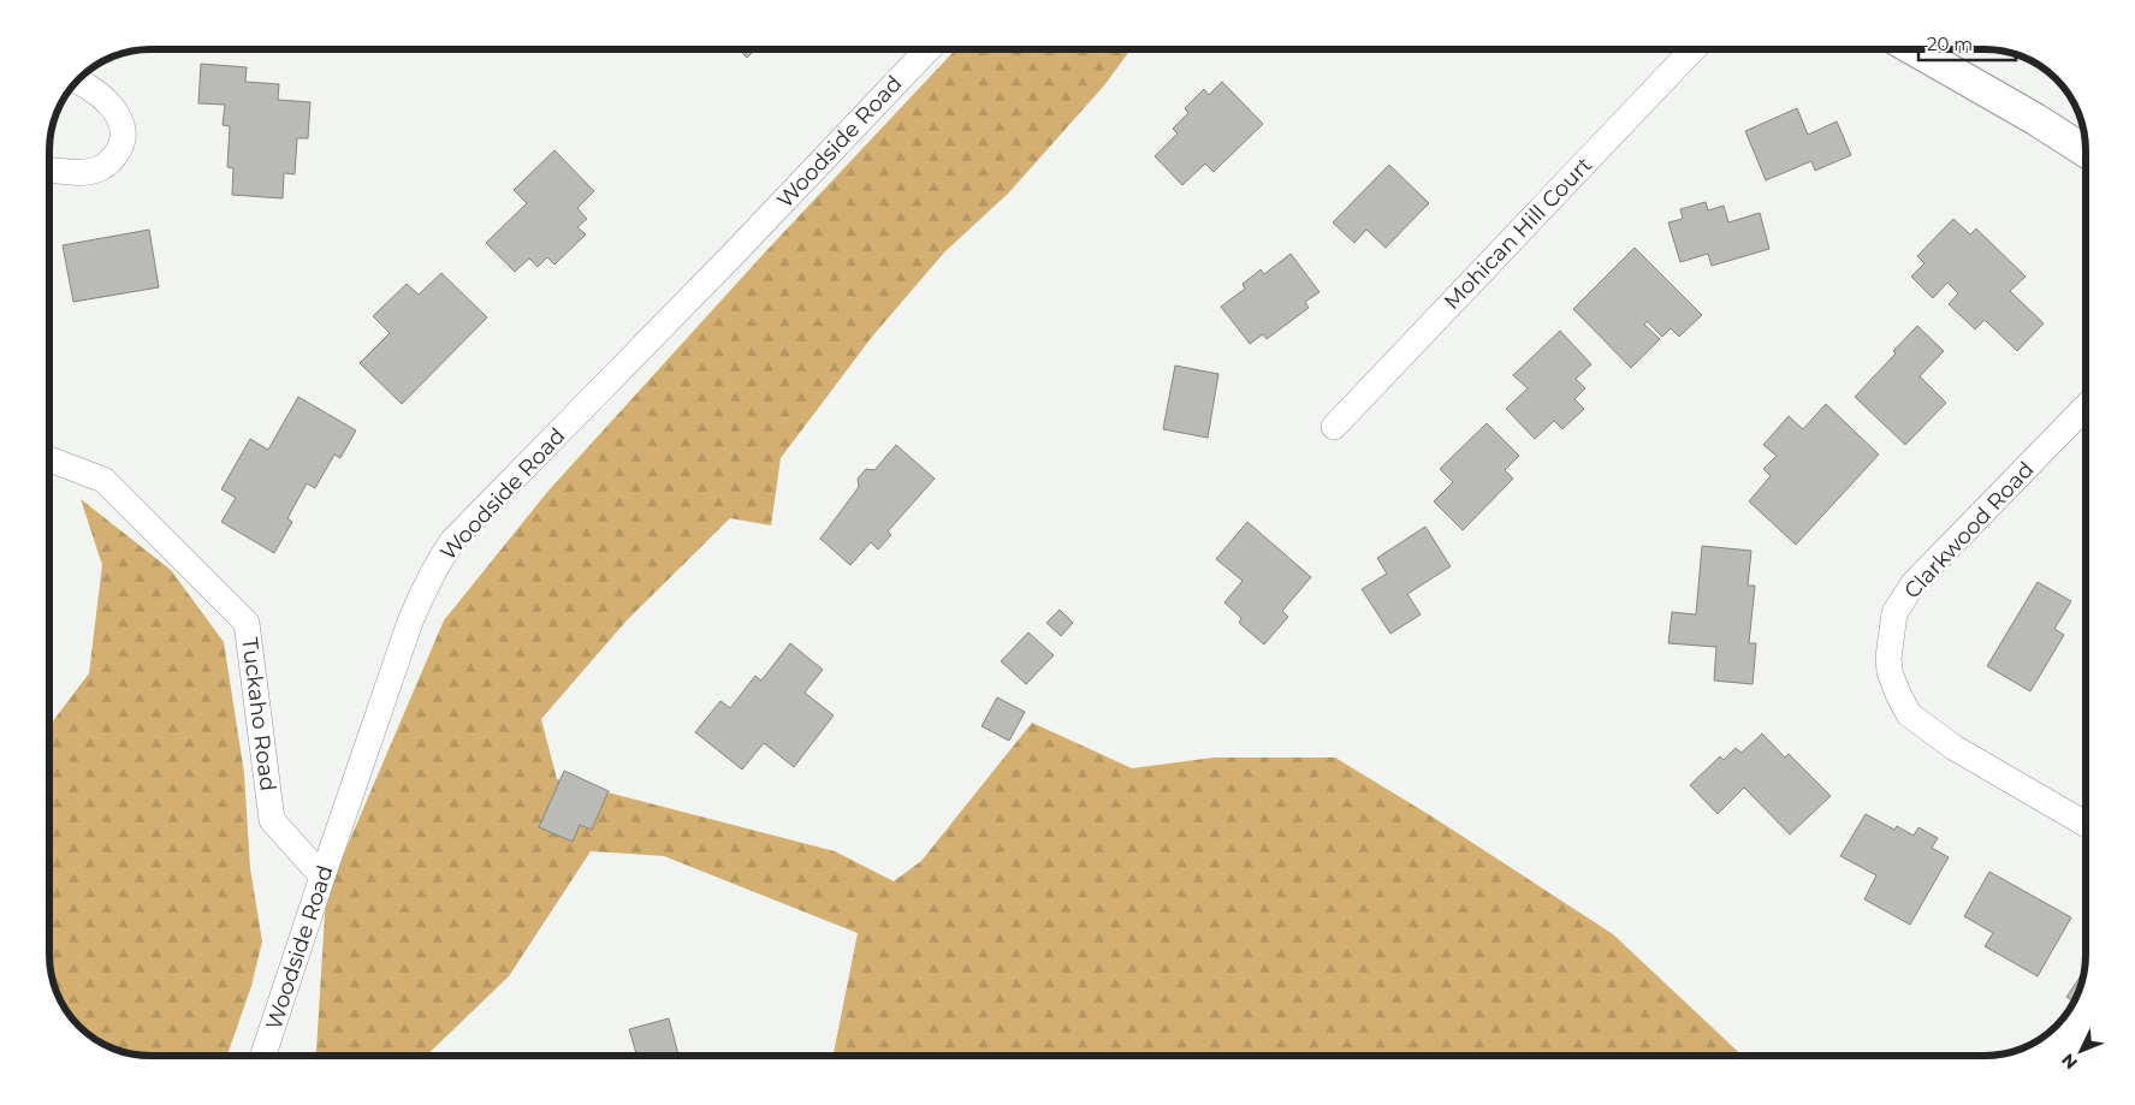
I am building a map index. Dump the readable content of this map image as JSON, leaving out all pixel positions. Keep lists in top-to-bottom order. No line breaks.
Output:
{"streets":{"street":["Woodside Road","Mohican Hill Court","Clarkwood Road","Tuckaho Road"]},"crossings":[["Woodside Road","Tuckaho Road"]],"scale_bar":"20 m","north":"bottom left"}
